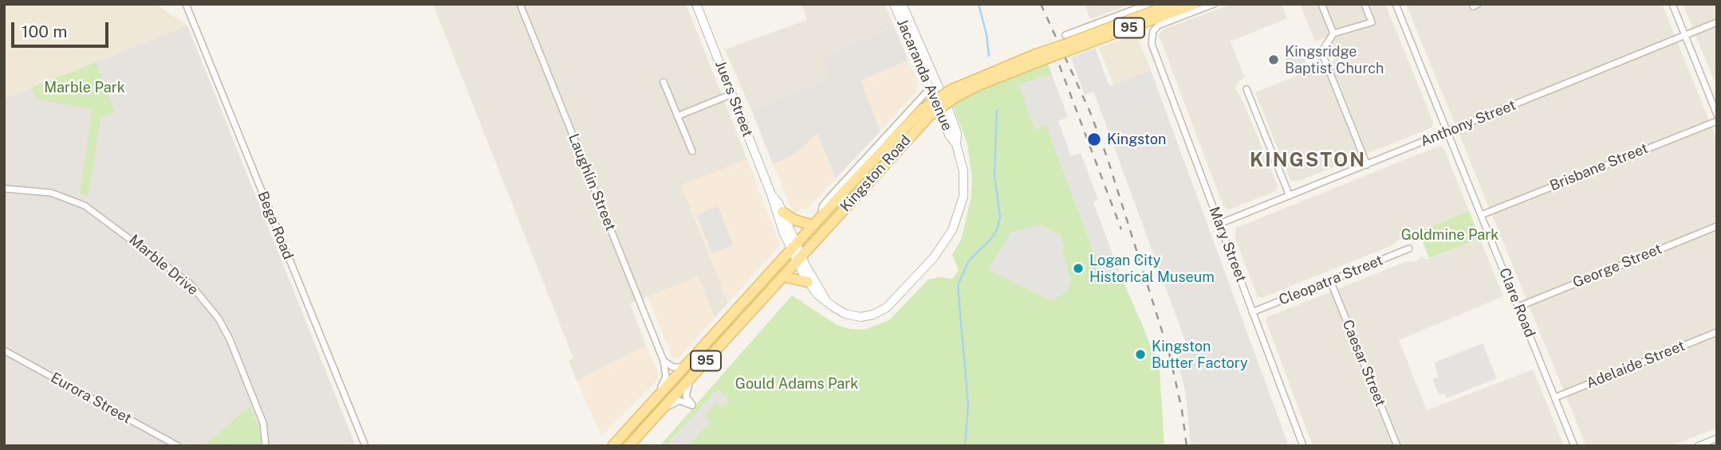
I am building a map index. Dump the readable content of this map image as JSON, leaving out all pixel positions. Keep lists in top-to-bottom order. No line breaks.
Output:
{"streets":{"main road":["95","Kingston Road"],"street":["Jacaranda Avenue","Juers Street","Anthony Street","Brisbane Street","Laughlin Street","Bega Road","Mary Street","Marble Drive","George Street","Cleopatra Street","Clare Road","Caesar Street","Adelaide Street","Eurora Street"]},"crossings":[["Jacaranda Avenue","Juers Street"],["Jacaranda Avenue","Kingston Road"],["Juers Street","Kingston Road"],["Anthony Street","Mary Street"],["Anthony Street","Clare Road"],["Brisbane Street","Clare Road"],["Kingston Road","Laughlin Street"],["Mary Street","Cleopatra Street"],["George Street","Clare Road"],["Cleopatra Street","Caesar Street"],["Clare Road","Adelaide Street"]],"districts":["KINGSTON"],"parks":["Marble Park","Goldmine Park","Gould Adams Park"],"places":["Kingsridge Baptist Church","Kingston","Logan City Historical Museum","Kingston Butter Factory"],"scale_bar":"100 m"}
